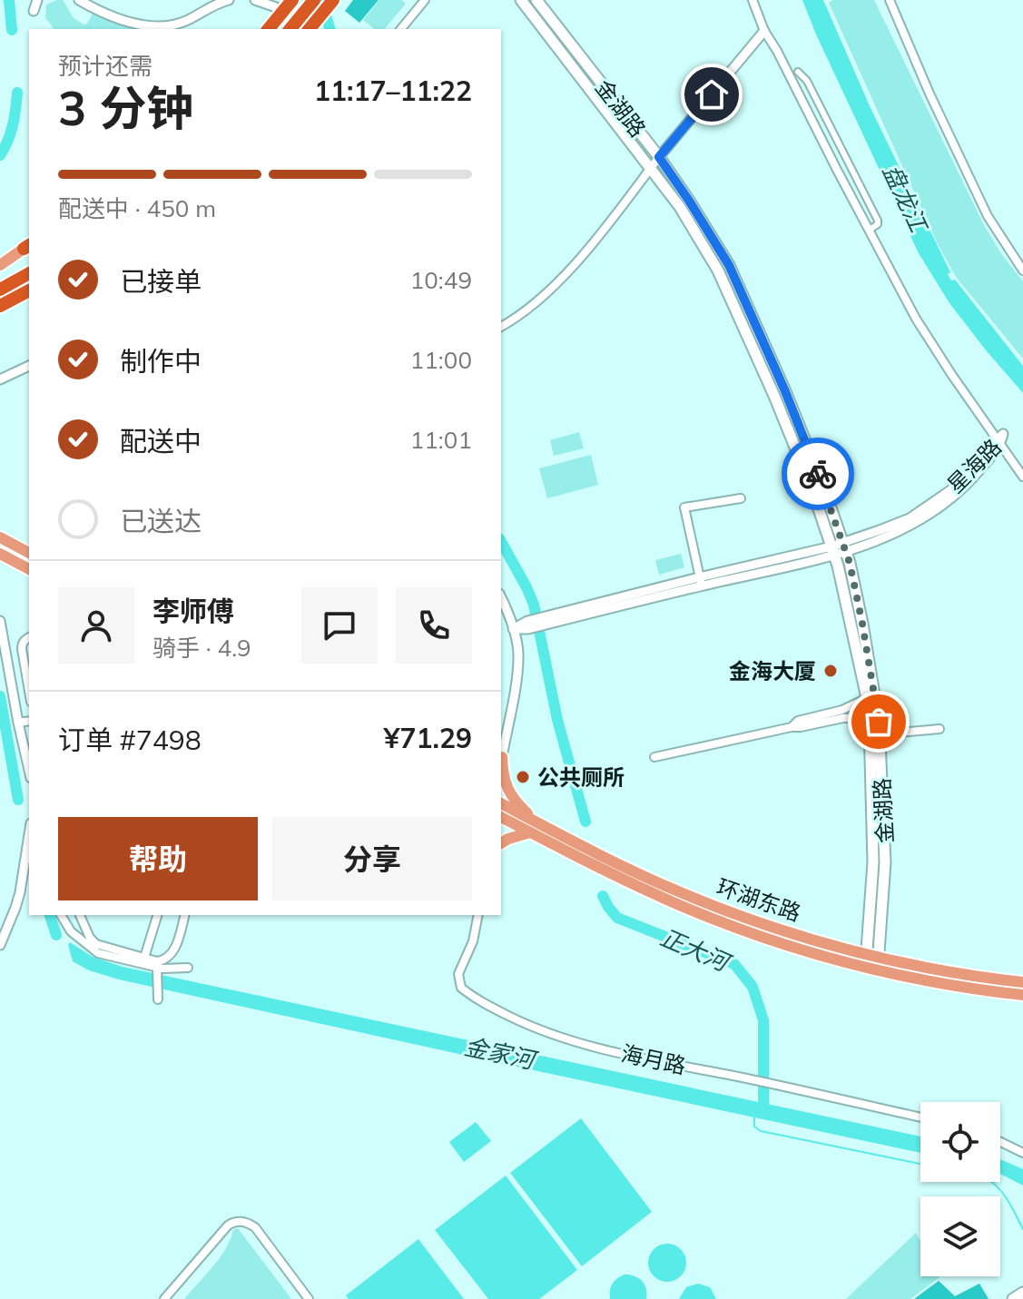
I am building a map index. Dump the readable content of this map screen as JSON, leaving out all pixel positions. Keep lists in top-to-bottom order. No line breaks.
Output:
{"streets":{"main road":["金湖路","环湖东路"],"street":["星海路","海月路"]},"crossings":[["金湖路","星海路"],["金湖路","环湖东路"]],"water":["盘龙江","正大河","金家河"],"places":["金海大厦","公共厕所"],"page":{"heading":["3 分钟","预计还需","11:17–11:22"],"panel":["李师傅","骑手 · 4.9","订单 #7498","¥71.29"],"bar":"配送中 · 450 m","list":[["已接单","10:49"],["制作中","11:00"],["配送中","11:01"],"已送达"],"buttons":["帮助","分享"]}}
